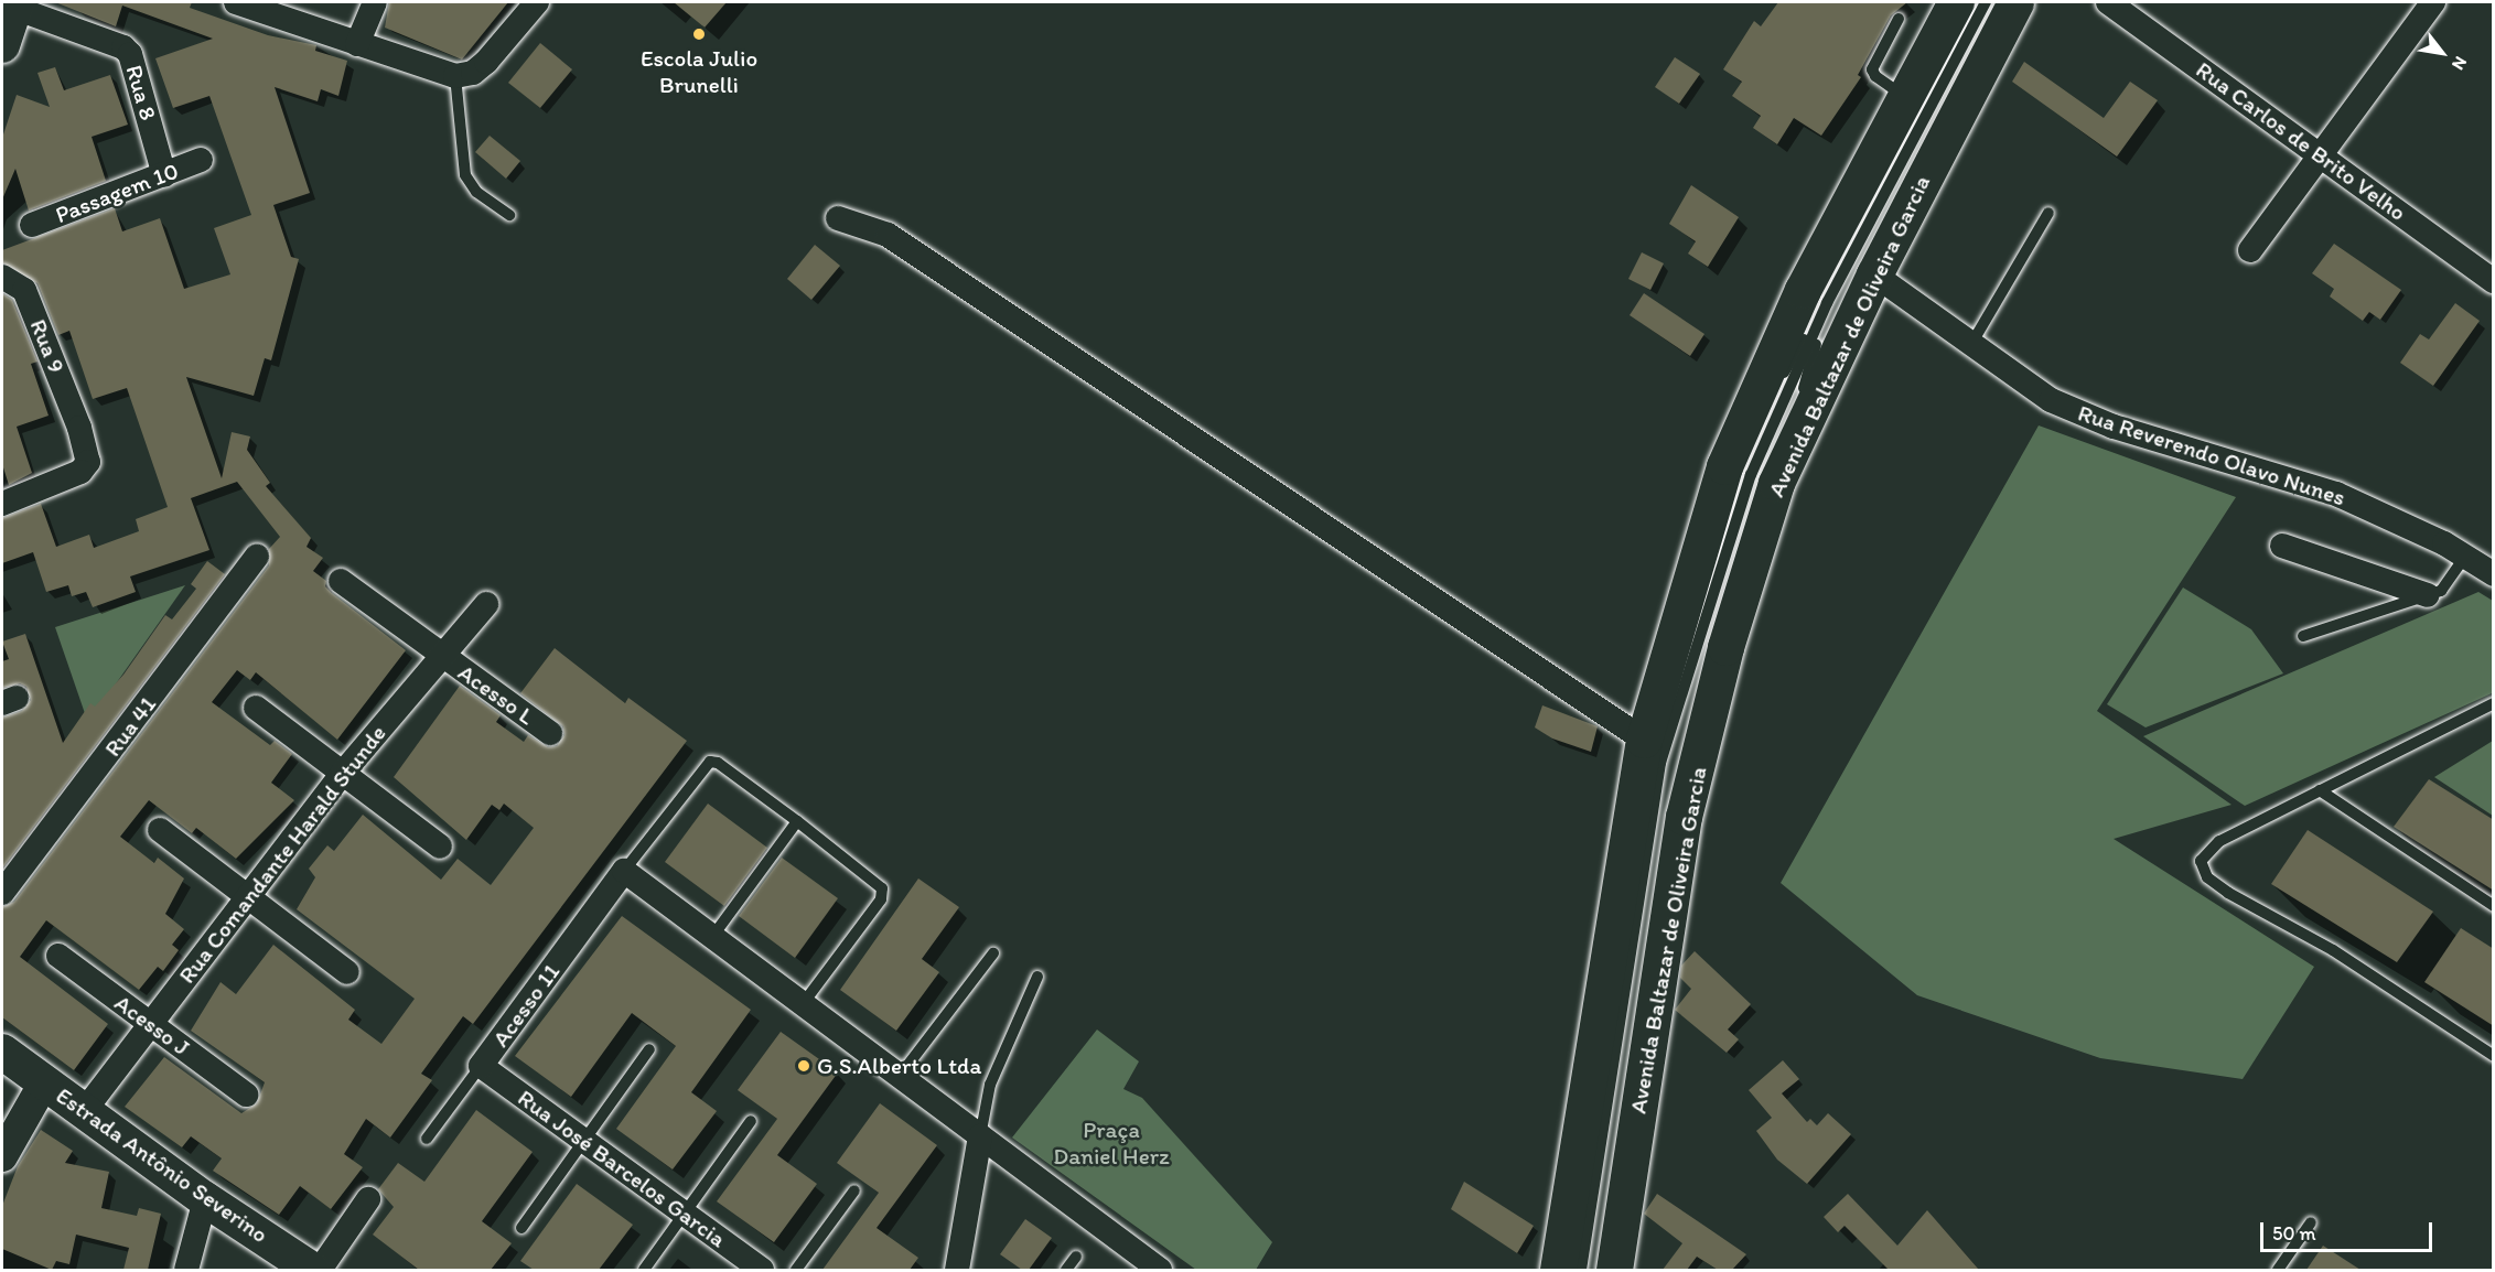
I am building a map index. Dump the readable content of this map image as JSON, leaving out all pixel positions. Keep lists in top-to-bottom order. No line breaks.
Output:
{"streets":{"main road":["Avenida Baltazar de Oliveira Garcia","Estrada Antônio Severino"],"street":["Rua 8","Rua Carlos de Brito Velho","Passagem 10","Rua 9","Rua Reverendo Olavo Nunes","Acesso L","Rua 41","Rua Comandante Harald Stunde","Acesso 11","Acesso J","Rua José Barcelos Garcia"]},"crossings":[["Rua 8","Passagem 10"],["Avenida Baltazar de Oliveira Garcia","Rua Reverendo Olavo Nunes"],["Acesso L","Rua Comandante Harald Stunde"],["Rua Comandante Harald Stunde","Acesso J"],["Rua Comandante Harald Stunde","Estrada Antônio Severino"],["Acesso 11","Rua José Barcelos Garcia"]],"parks":["Praça Daniel Herz"],"places":["Escola Julio Brunelli","G.S.Alberto Ltda"],"scale_bar":"50 m","north":"bottom right"}
